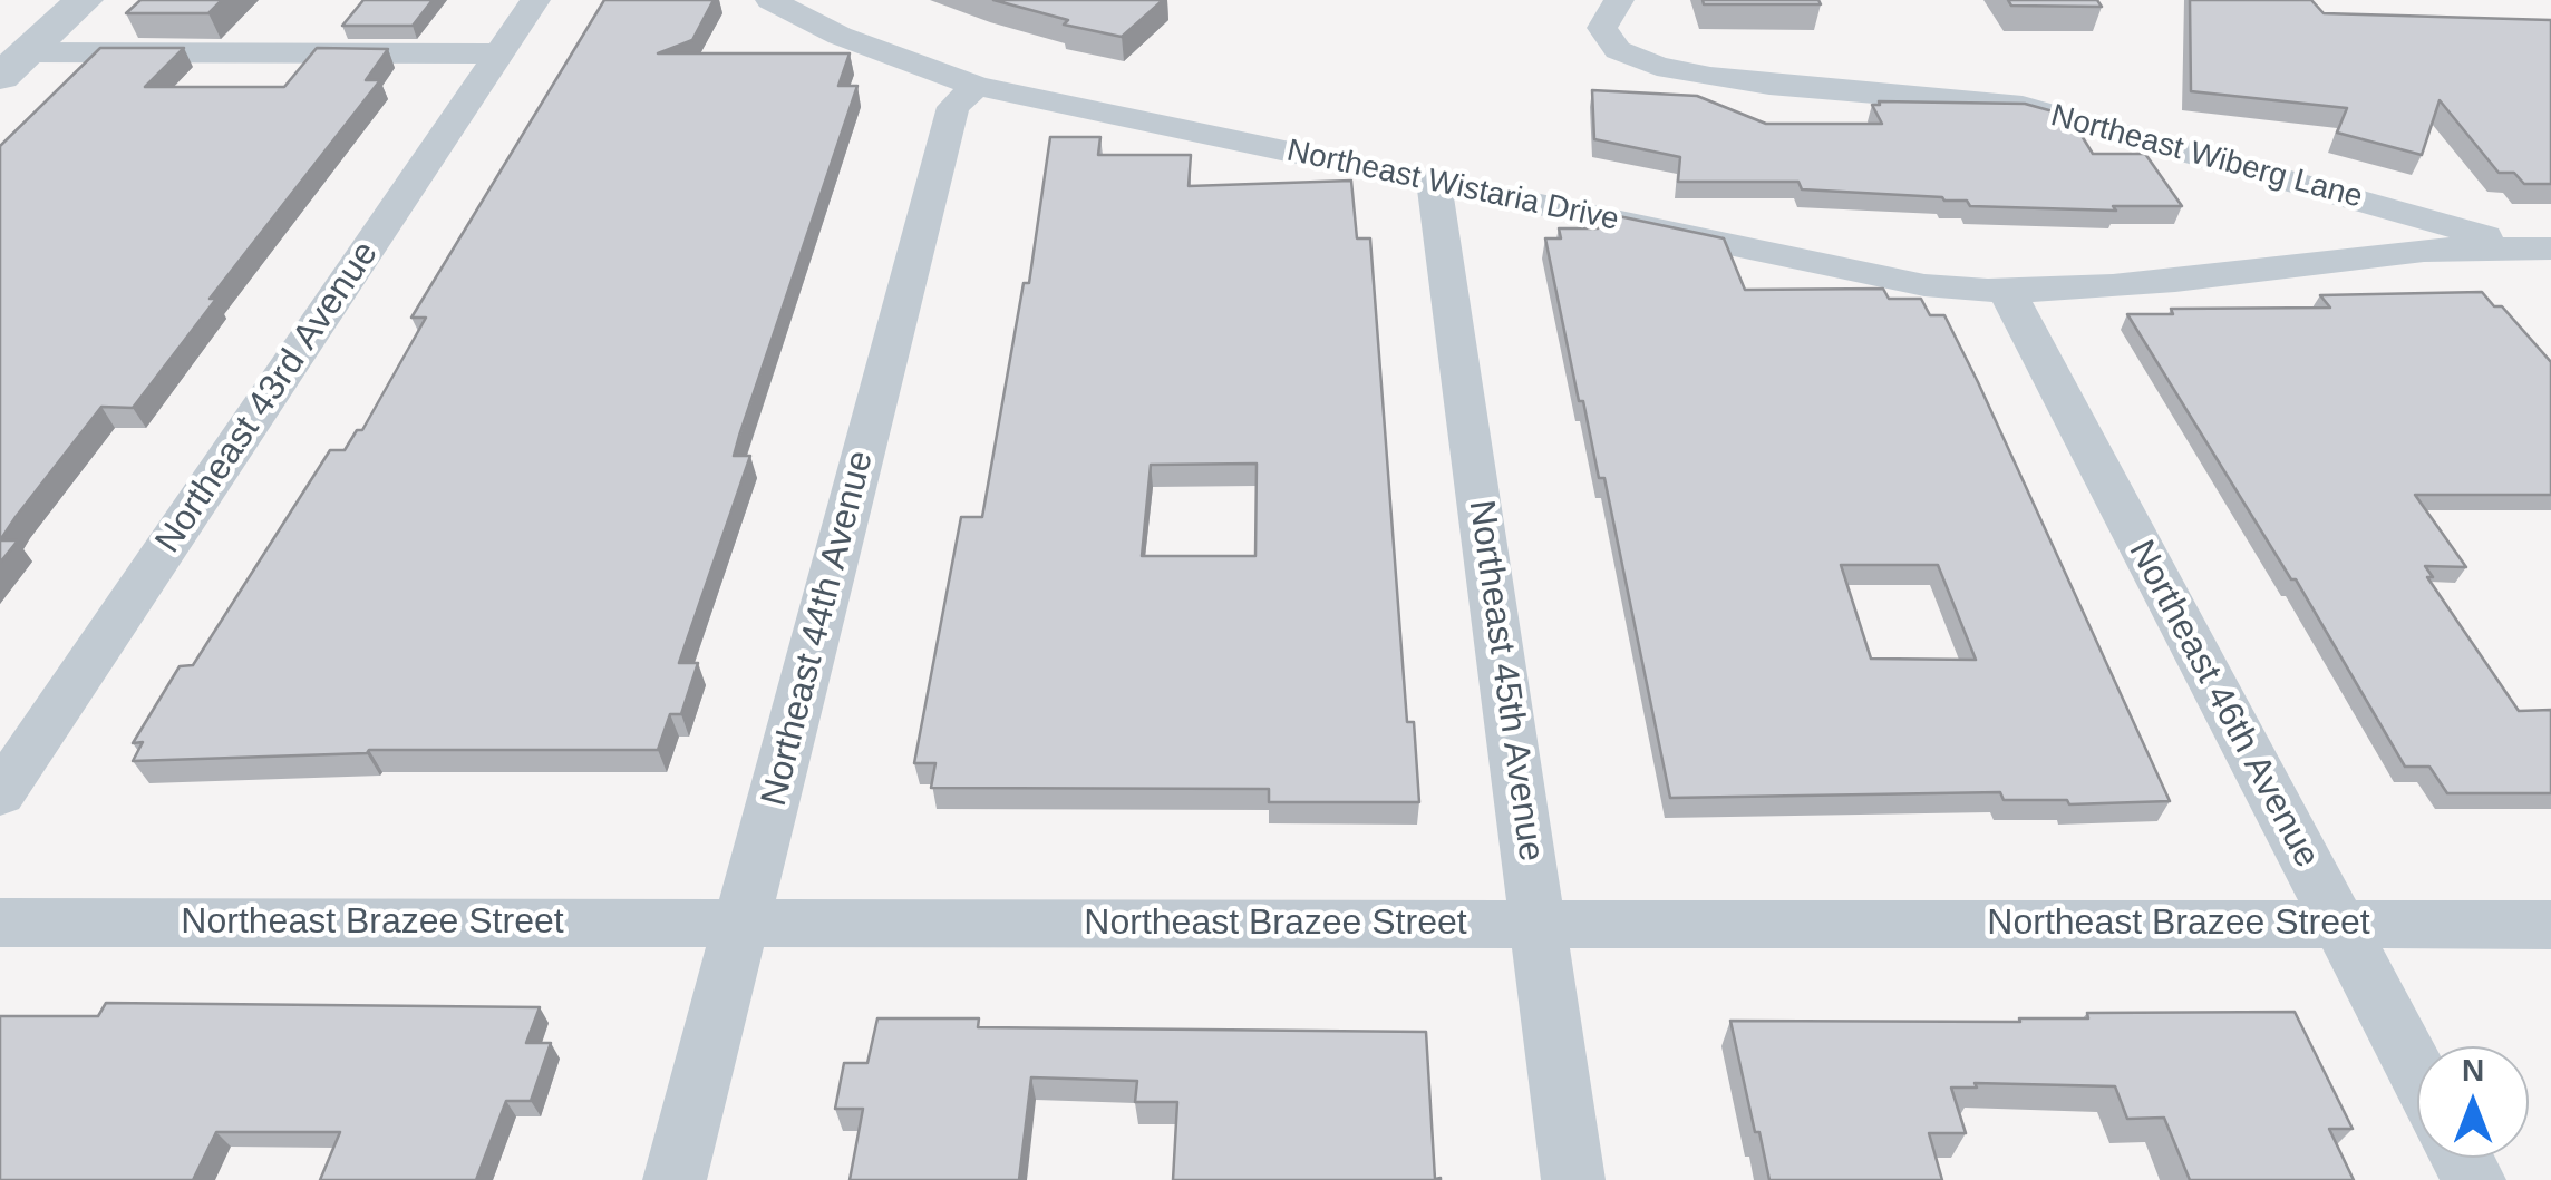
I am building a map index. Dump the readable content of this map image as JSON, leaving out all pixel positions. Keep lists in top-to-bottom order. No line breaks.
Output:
{"streets":{"street":["Northeast Wiberg Lane","Northeast Wistaria Drive","Northeast 43rd Avenue","Northeast 44th Avenue","Northeast 45th Avenue","Northeast 46th Avenue","Northeast Brazee Street"]},"crossings":[["Northeast Wiberg Lane","Northeast Wistaria Drive"],["Northeast Wistaria Drive","Northeast 44th Avenue"],["Northeast Wistaria Drive","Northeast 45th Avenue"],["Northeast Wistaria Drive","Northeast 46th Avenue"],["Northeast 44th Avenue","Northeast Brazee Street"],["Northeast 45th Avenue","Northeast Brazee Street"],["Northeast 46th Avenue","Northeast Brazee Street"]],"north":"top"}
